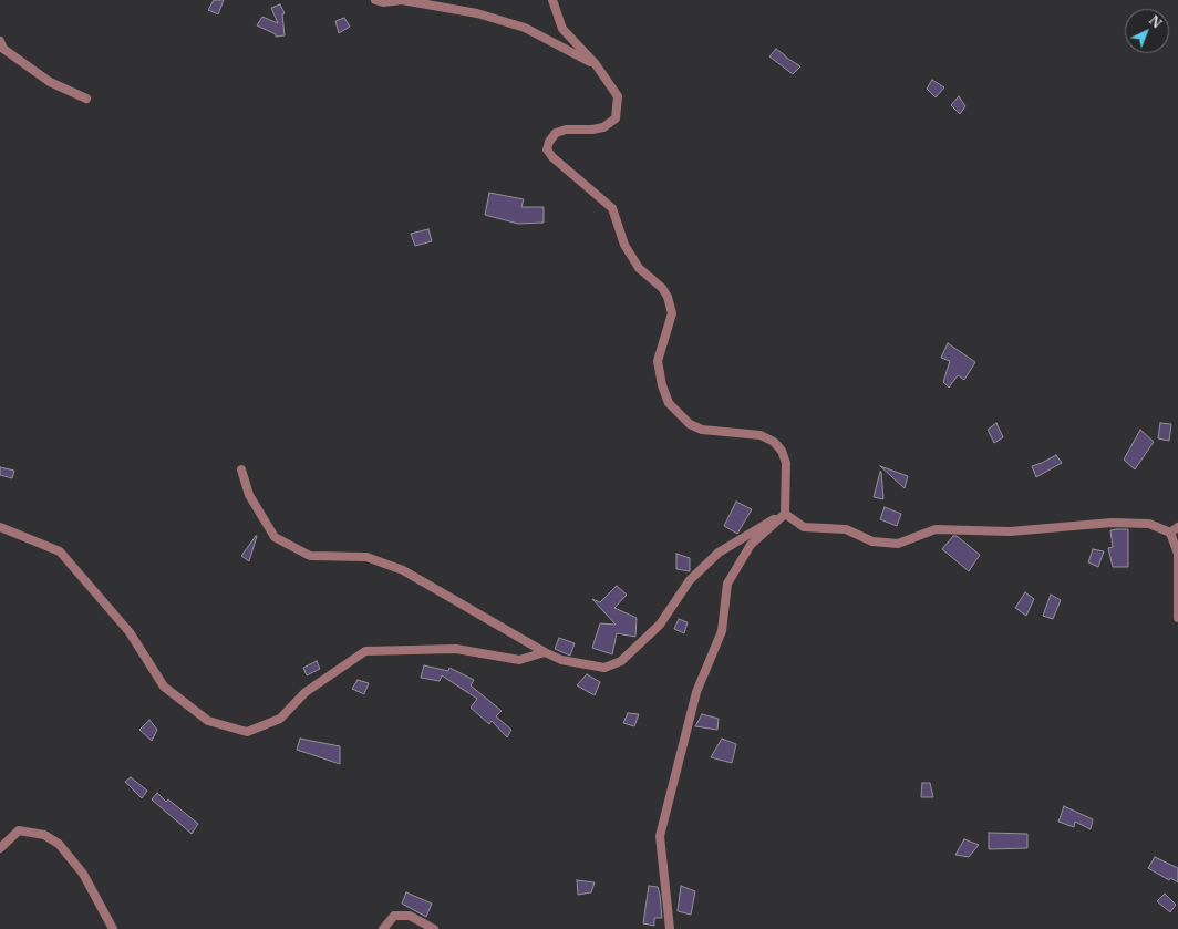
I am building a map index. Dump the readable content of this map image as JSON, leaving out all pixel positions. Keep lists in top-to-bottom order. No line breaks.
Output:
{"north":"top right"}
